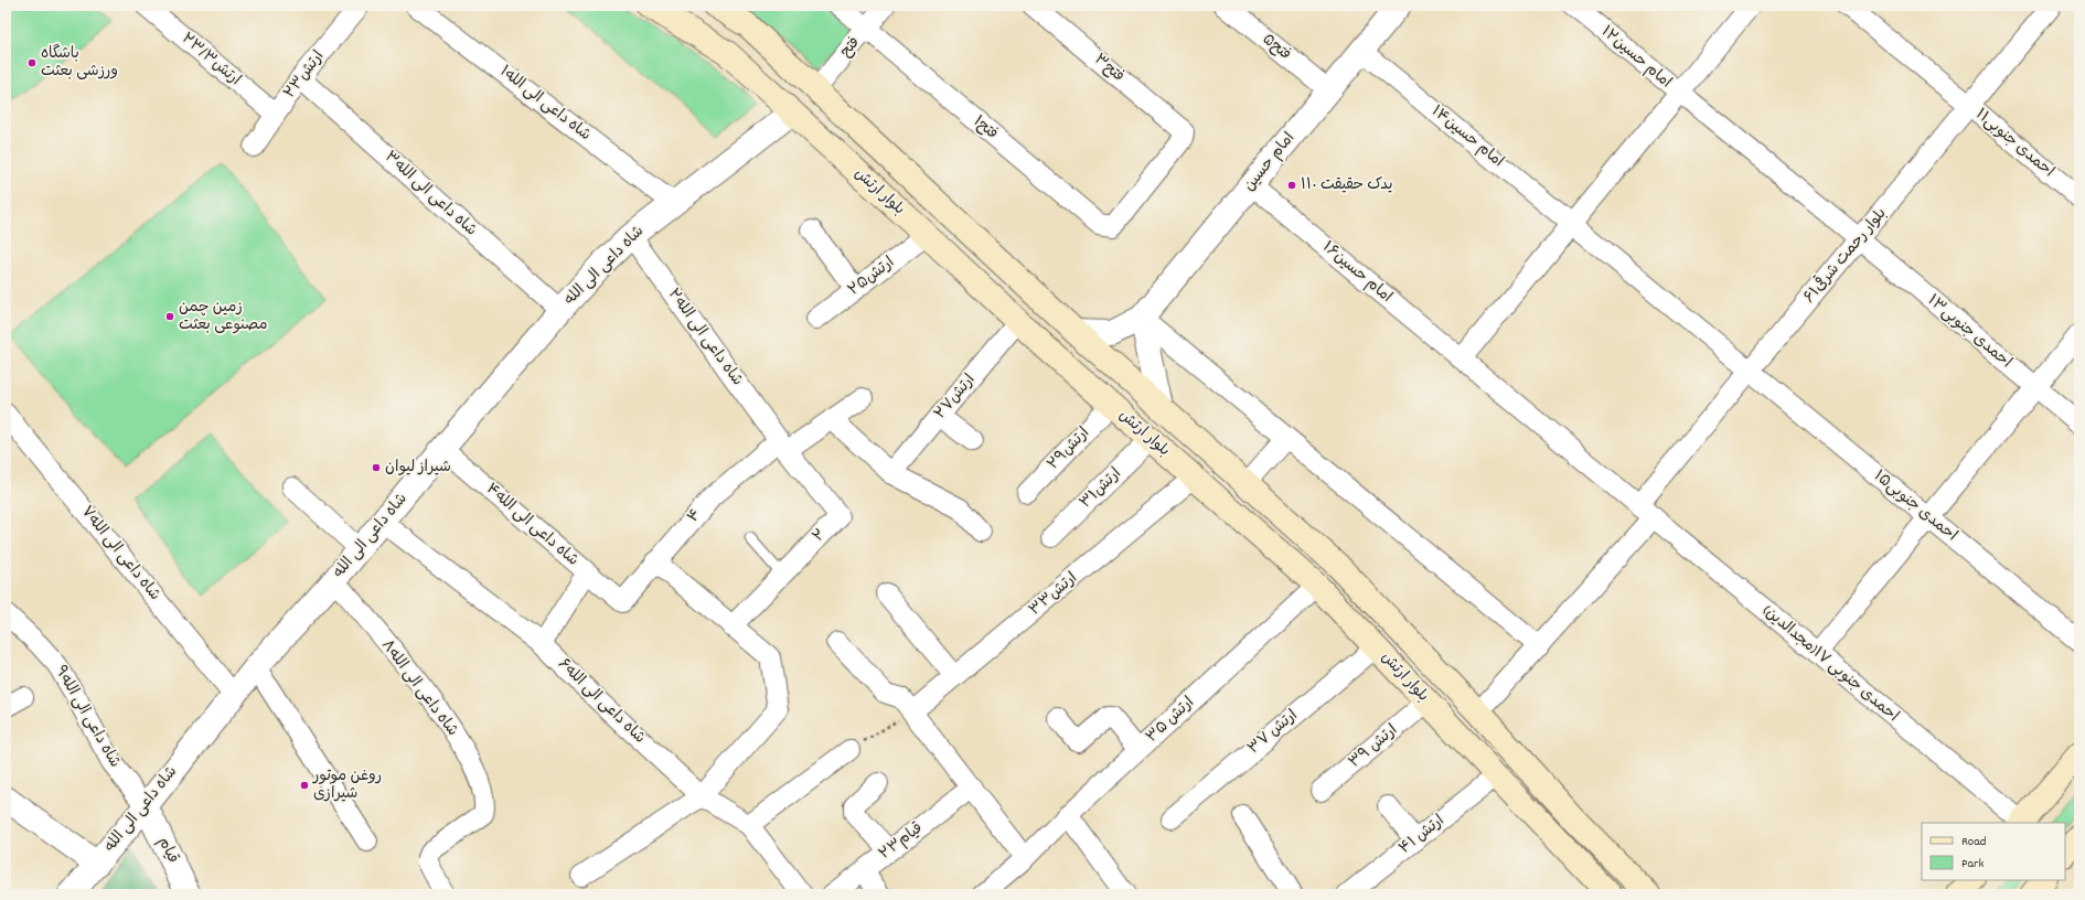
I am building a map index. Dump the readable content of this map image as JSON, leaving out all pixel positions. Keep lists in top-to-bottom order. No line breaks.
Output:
{"streets":{"main road":["بلوار ارتش"],"street":["فتح","۵فتح","امام حسین۱۲","۲۳/۳ارتش","۳فتح","ارتش۲۳","شاه داعی الی الله۱","۱فتح","امام حسین۱۴","احمدی جنوبی۱۱","امام حسین","شاه داعی الی الله۳","بلوار رحمت شرقی۶۱","شاه داعی الی الله","امام حسین۱۶","ارتش۲۵","احمدی جنوبی۱۳","شاه داعی الی الله۲","ارتش۲۷","ارتش۲۹","ارتش۳۱","احمدی جنوبی۱۵","۴","شاه داعی الی الله۴","۲","شاه داعی الی الله۷","ارتش۳۳","احمدی جنوبی ۱۷(مجدالدین)","شاه داعی الی الله۸","شاه داعی الی الله۶","شاه داعی الی الله۹","ارتش ۳۵","ارتش ۳۷","ارتش ۳۹","ارتش ۴۱","قیام۲۳","قیام"]},"crossings":[["فتح","۱فتح"],["فتح","بلوار ارتش"],["۵فتح","امام حسین"],["امام حسین۱۲","بلوار رحمت شرقی۶۱"],["امام حسین۱۲","احمدی جنوبی۱۳"],["۲۳/۳ارتش","ارتش۲۳"],["۳فتح","۱فتح"],["ارتش۲۳","شاه داعی الی الله۳"],["شاه داعی الی الله۱","شاه داعی الی الله"],["امام حسین۱۴","امام حسین"],["امام حسین۱۴","بلوار رحمت شرقی۶۱"],["امام حسین۱۴","احمدی جنوبی۱۵"],["احمدی جنوبی۱۱","بلوار رحمت شرقی۶۱"],["امام حسین","امام حسین۱۶"],["بلوار ارتش","شاه داعی الی الله"],["بلوار ارتش","ارتش۲۵"],["بلوار ارتش","ارتش۲۷"],["بلوار ارتش","ارتش۲۹"],["بلوار ارتش","ارتش۳۱"],["بلوار ارتش","ارتش۳۳"],["بلوار ارتش","ارتش ۳۵"],["بلوار ارتش","ارتش ۳۷"],["بلوار ارتش","ارتش ۳۹"],["بلوار ارتش","ارتش ۴۱"],["شاه داعی الی الله۳","شاه داعی الی الله"],["بلوار رحمت شرقی۶۱","امام حسین۱۶"],["بلوار رحمت شرقی۶۱","احمدی جنوبی۱۳"],["بلوار رحمت شرقی۶۱","احمدی جنوبی۱۵"],["بلوار رحمت شرقی۶۱","احمدی جنوبی ۱۷(مجدالدین)"],["شاه داعی الی الله","شاه داعی الی الله۲"],["شاه داعی الی الله","شاه داعی الی الله۴"],["شاه داعی الی الله","شاه داعی الی الله۷"],["شاه داعی الی الله","شاه داعی الی الله۸"],["شاه داعی الی الله","شاه داعی الی الله۶"],["شاه داعی الی الله","شاه داعی الی الله۹"],["شاه داعی الی الله","قیام"],["امام حسین۱۶","احمدی جنوبی ۱۷(مجدالدین)"],["شاه داعی الی الله۲","۴"],["شاه داعی الی الله۲","۲"],["۴","شاه داعی الی الله۴"],["۴","۲"],["شاه داعی الی الله۹","قیام"]],"places":["باشگاه ورزشی بعثت","یدک حقیقت ۱۱۰","زمین چمن مصنوعی بعثت","شیراز لیوان","روغن موتور شیرازی"],"legend":["Road","Park"]}
